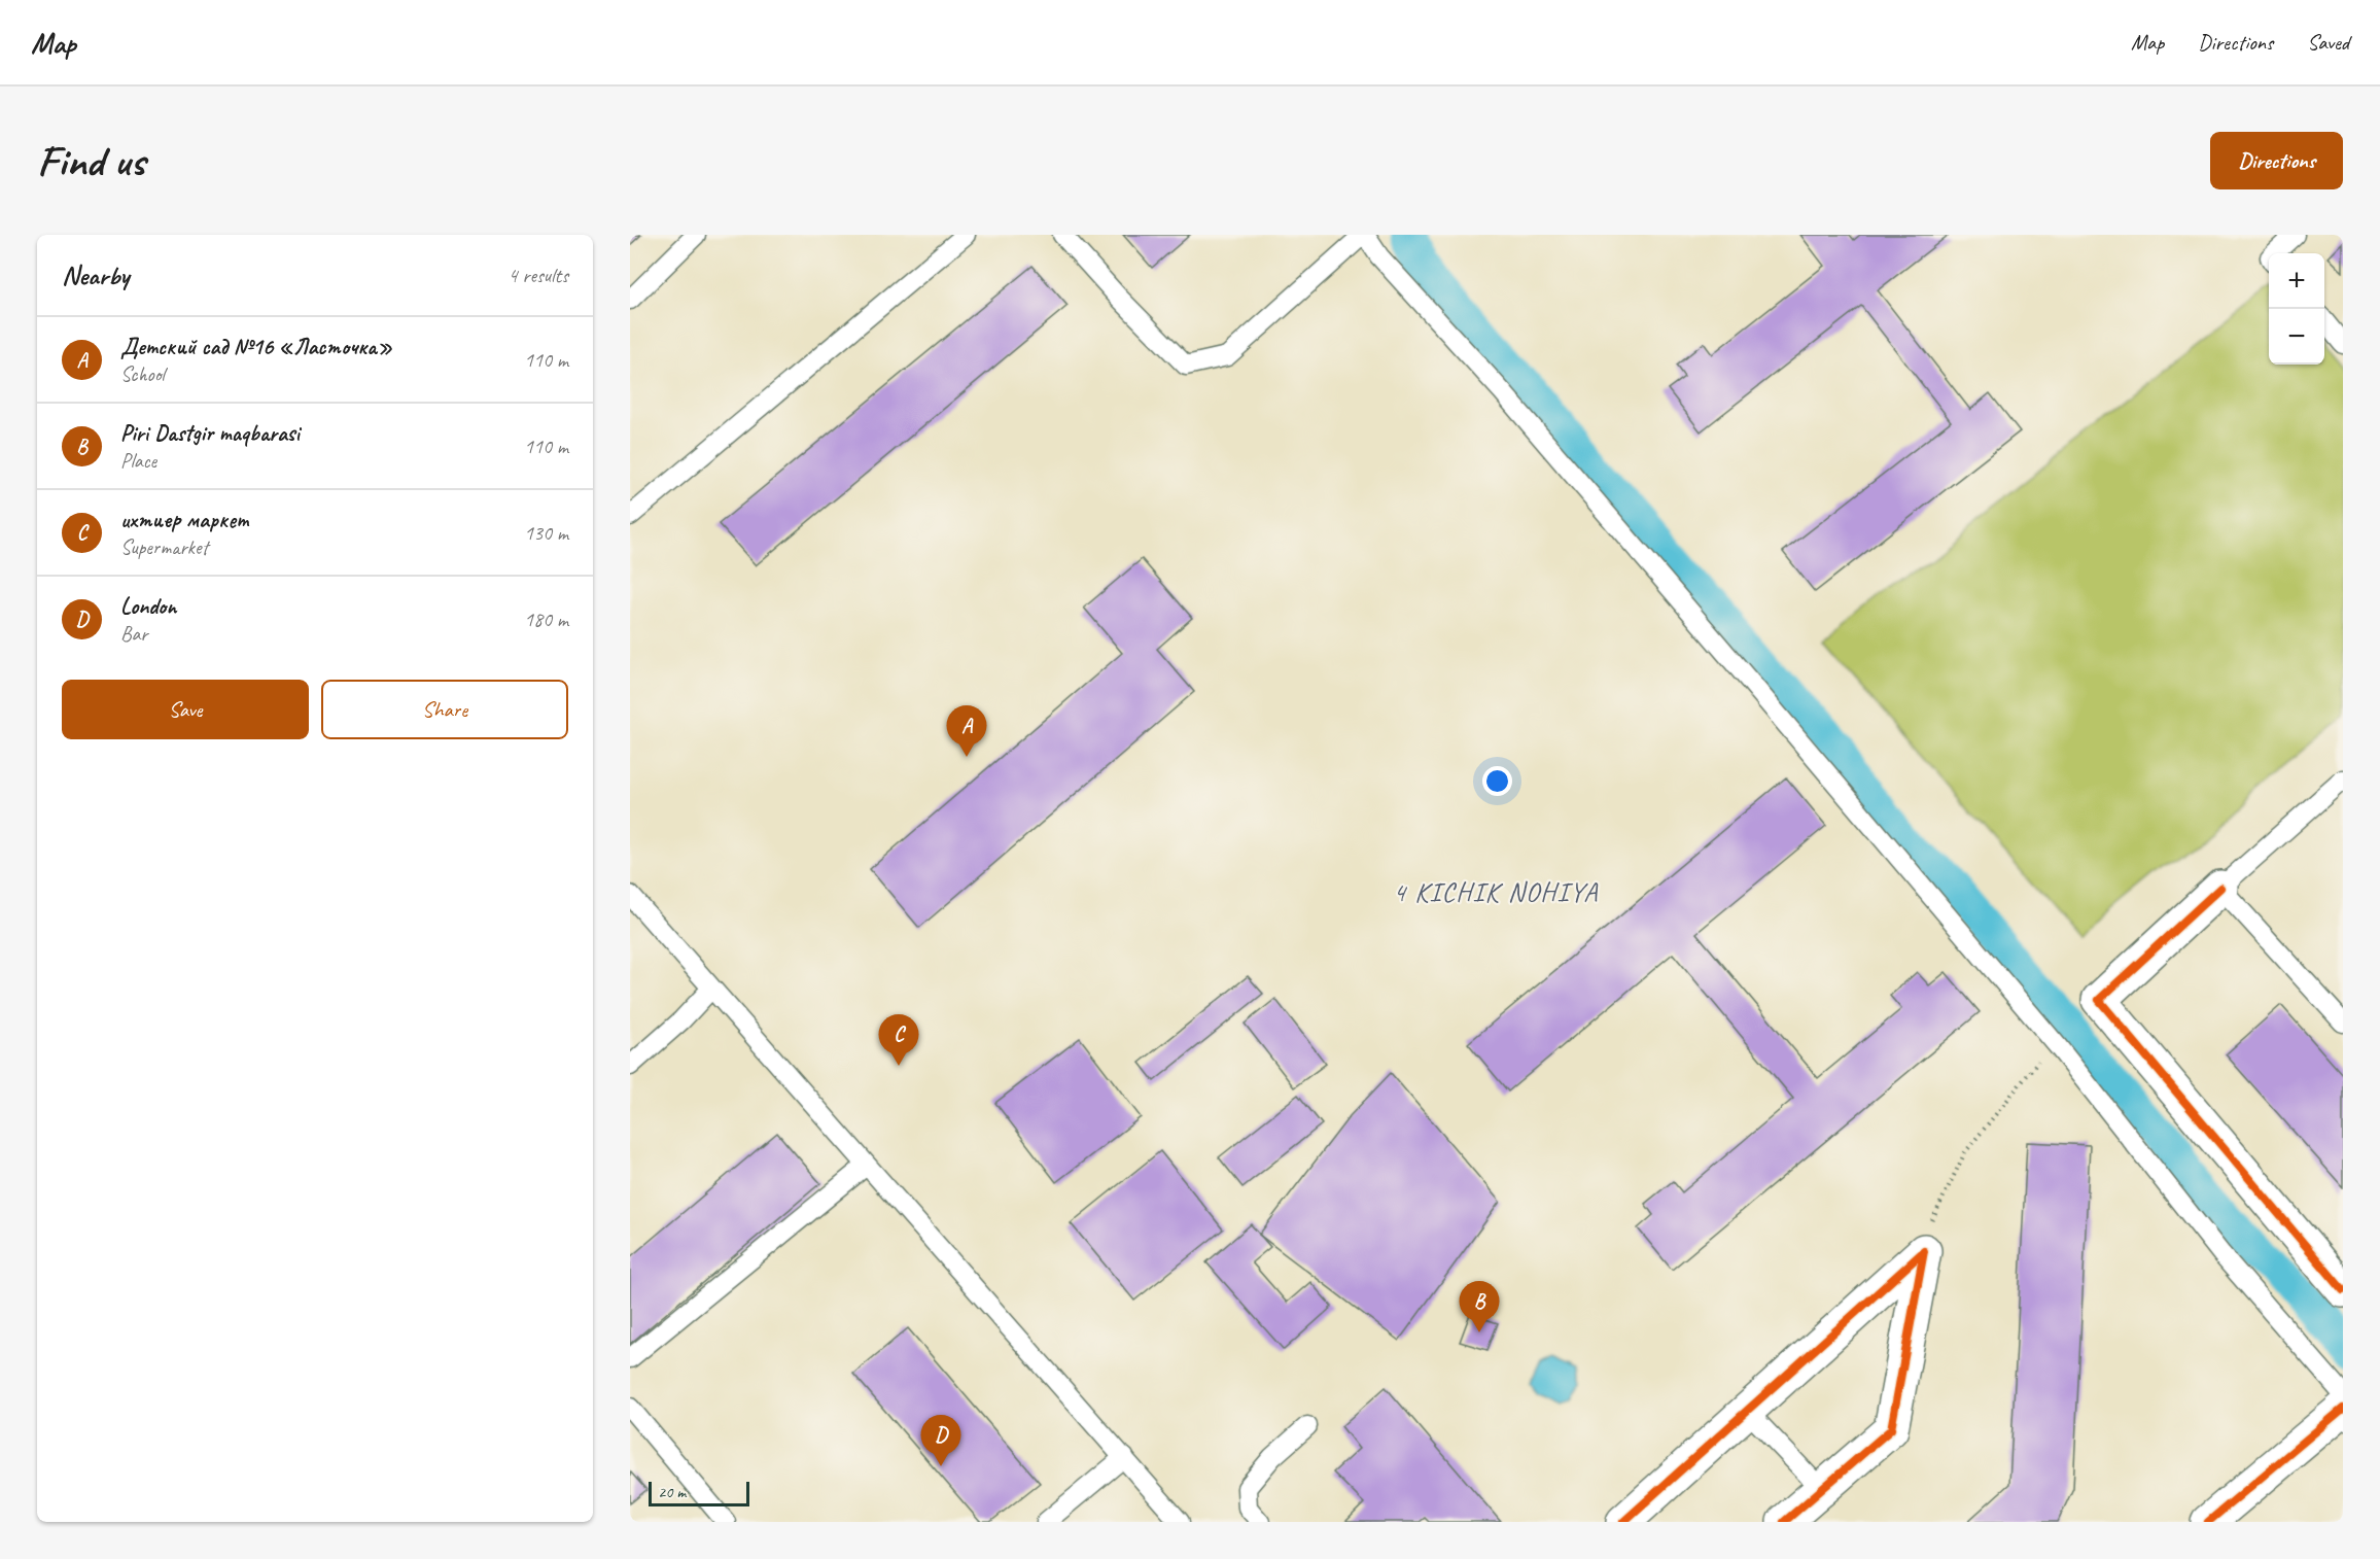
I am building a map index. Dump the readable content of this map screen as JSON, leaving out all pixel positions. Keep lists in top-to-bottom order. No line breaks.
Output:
{"districts":["4 KICHIK NOHIYA"],"scale_bar":"20 m","page":{"header":"Map","nav":["Map","Directions","Saved"],"buttons":["Directions",["Save","Share"]],"title":"Find us","heading":["Nearby","4 results"],"map_buttons":["+","−"],"list":[{"mark":"A","name":"Детский сад №16 «Ласточка»","note":"School","value":"110 m"},{"mark":"B","name":"Piri Dastgir maqbarasi","note":"Place","value":"110 m"},{"mark":"C","name":"ихтиер маркет","note":"Supermarket","value":"130 m"},{"mark":"D","name":"London","note":"Bar","value":"180 m"}],"pins":["A","C","B","D"],"scale":"20 m"}}
